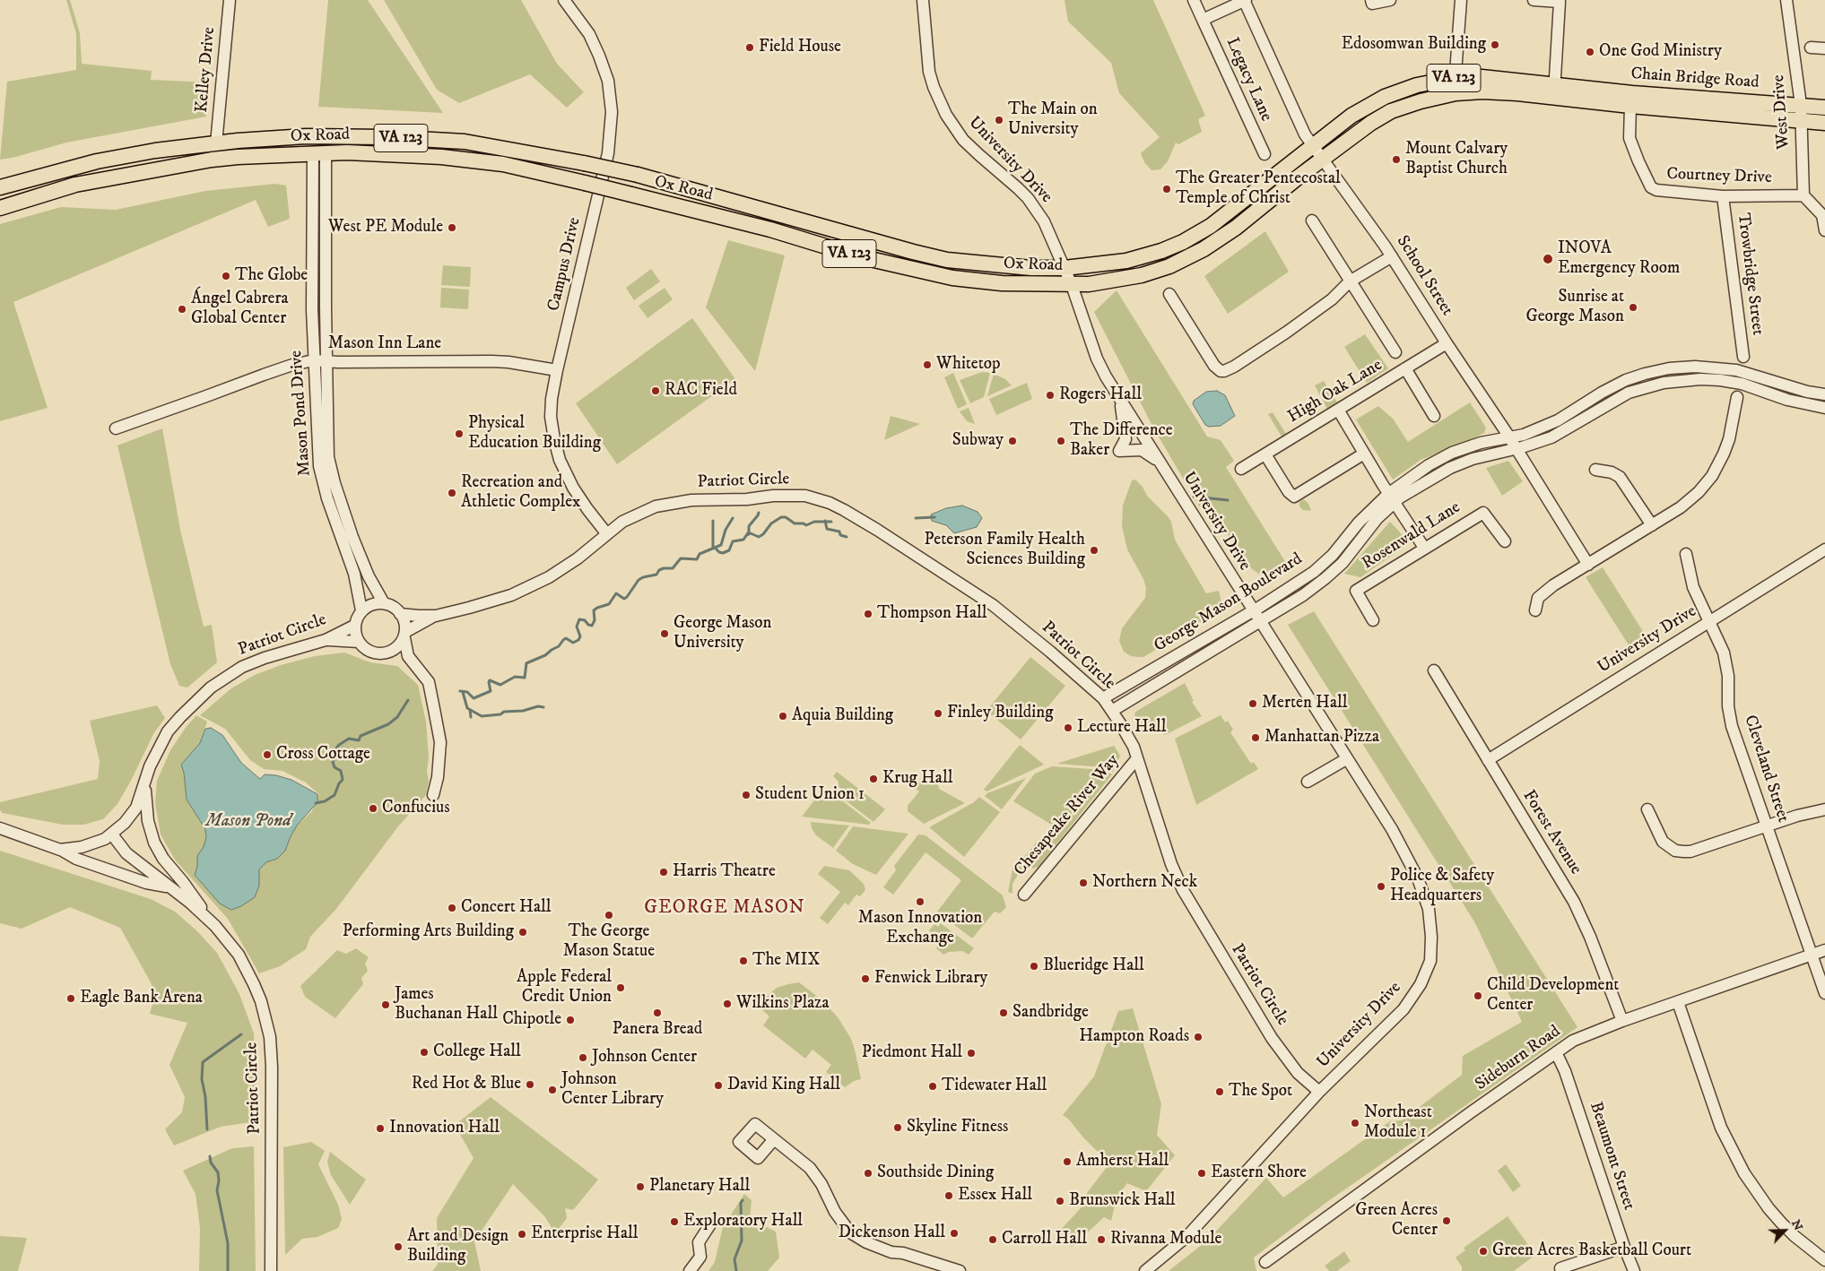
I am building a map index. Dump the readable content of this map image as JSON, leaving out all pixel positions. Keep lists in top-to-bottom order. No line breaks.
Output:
{"streets":{"main road":["VA 123","Chain Bridge Road","Ox Road"],"street":["Kelley Drive","Legacy Lane","West Drive","University Drive","Courtney Drive","Campus Drive","Trowbridge Street","School Street","Mason Inn Lane","High Oak Lane","Mason Pond Drive","Patriot Circle","Rosenwald Lane","George Mason Boulevard","Cleveland Street","Chesapeake River Way","Forest Avenue","Sideburn Road","Beaumont Street"]},"crossings":[["Kelley Drive","Ox Road"],["Chain Bridge Road","West Drive"],["Chain Bridge Road","Ox Road"],["Chain Bridge Road","Courtney Drive"],["Chain Bridge Road","School Street"],["West Drive","Courtney Drive"],["Ox Road","University Drive"],["Ox Road","School Street"],["Ox Road","Mason Pond Drive"],["University Drive","Patriot Circle"],["University Drive","George Mason Boulevard"],["University Drive","Cleveland Street"],["University Drive","Forest Avenue"],["Courtney Drive","Trowbridge Street"],["Campus Drive","Mason Inn Lane"],["Campus Drive","Patriot Circle"],["School Street","High Oak Lane"],["School Street","George Mason Boulevard"],["Mason Inn Lane","Mason Pond Drive"],["Mason Pond Drive","Patriot Circle"],["Patriot Circle","George Mason Boulevard"],["Patriot Circle","Chesapeake River Way"],["Cleveland Street","Sideburn Road"],["Forest Avenue","Sideburn Road"],["Sideburn Road","Beaumont Street"]],"districts":["GEORGE MASON"],"water":["Mason Pond"],"places":["Edosomwan Building","Field House","One God Ministry","The Main on University","Mount Calvary Baptist Church","The Greater Pentecostal Temple of Christ","West PE Module","INOVA Emergency Room","The Globe","Sunrise at George Mason","Ángel Cabrera Global Center","Whitetop","RAC Field","Rogers Hall","Physical Education Building","Subway","The Difference Baker","Recreation and Athletic Complex","Peterson Family Health Sciences Building","Thompson Hall","George Mason University","Merten Hall","Finley Building","Aquia Building","Lecture Hall","Manhattan Pizza","Cross Cottage","Krug Hall","Student Union 1","Confucius","Harris Theatre","Northern Neck","Police & Safety Headquarters","Mason Innovation Exchange","Concert Hall","The George Mason Statue","Performing Arts Building","The MIX","Blueridge Hall","Fenwick Library","Apple Federal Credit Union","Child Development Center","Eagle Bank Arena","Wilkins Plaza","James Buchanan Hall","Panera Bread","Sandbridge","Chipotle","Hampton Roads","College Hall","Piedmont Hall","Johnson Center","Red Hot & Blue","David King Hall","Tidewater Hall","Johnson Center Library","The Spot","Northeast Module 1","Skyline Fitness","Innovation Hall","Amherst Hall","Southside Dining","Eastern Shore","Planetary Hall","Essex Hall","Brunswick Hall","Green Acres Center","Exploratory Hall","Dickenson Hall","Enterprise Hall","Carroll Hall","Rivanna Module","Art and Design Building","Green Acres Basketball Court"],"north":"top right"}
